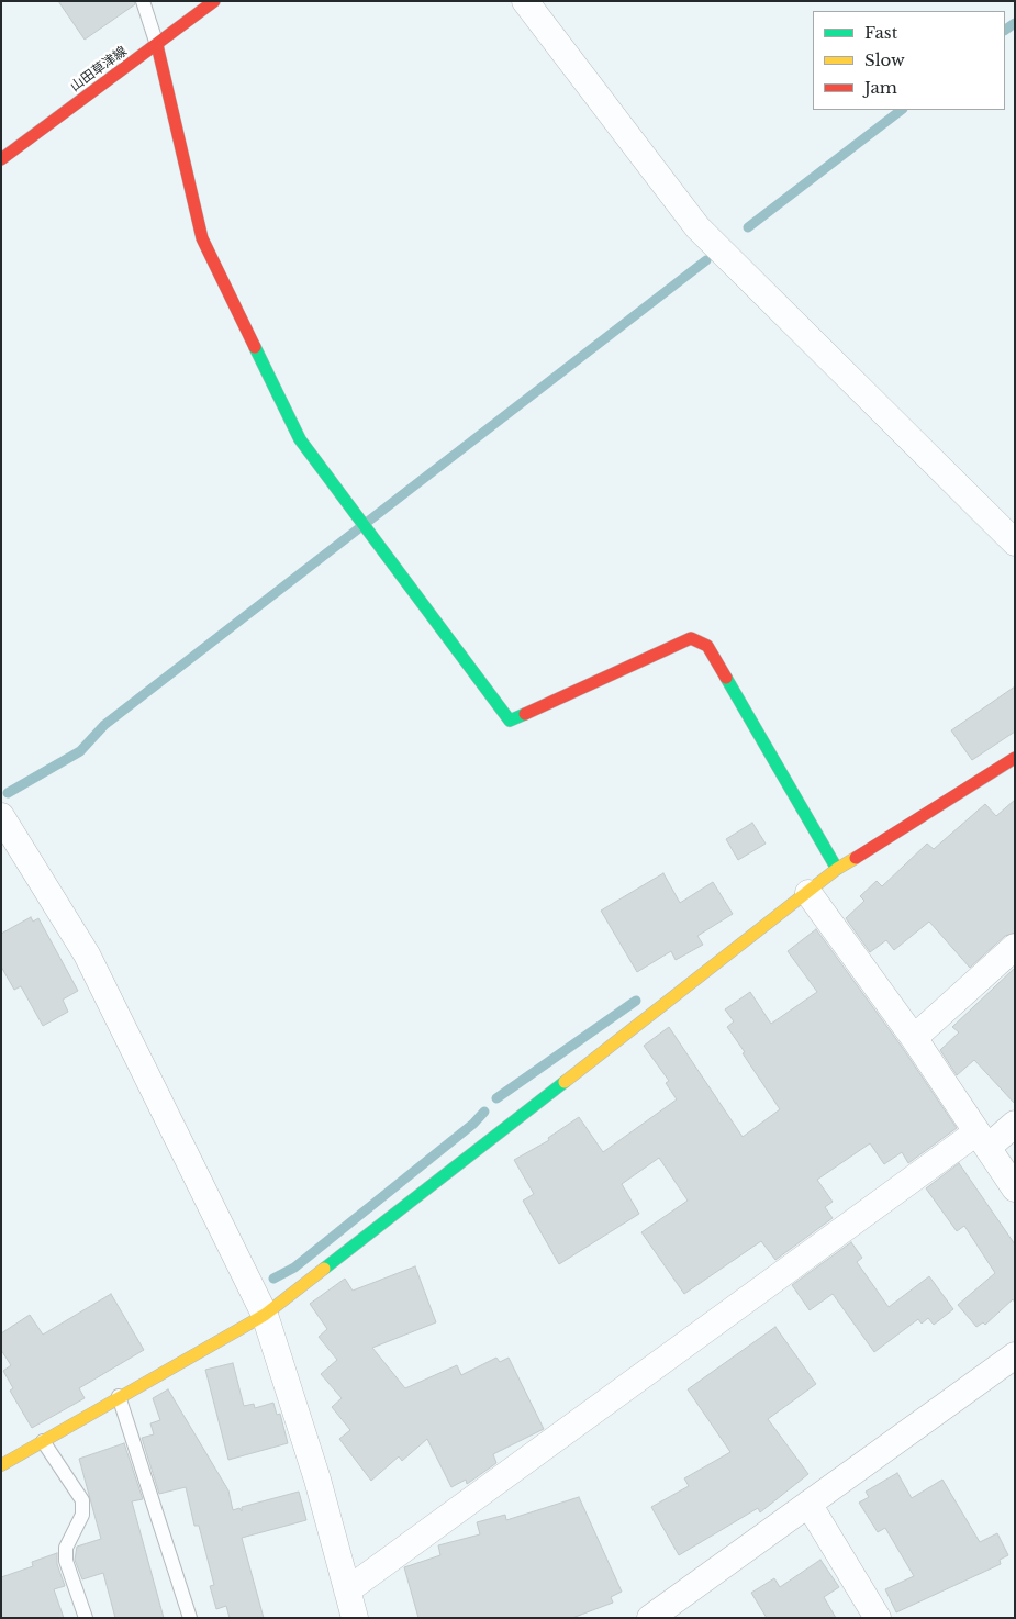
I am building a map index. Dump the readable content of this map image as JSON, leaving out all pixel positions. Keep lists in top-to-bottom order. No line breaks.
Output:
{"streets":{"street":["山田草津線"]},"legend":["Fast","Slow","Jam"]}
